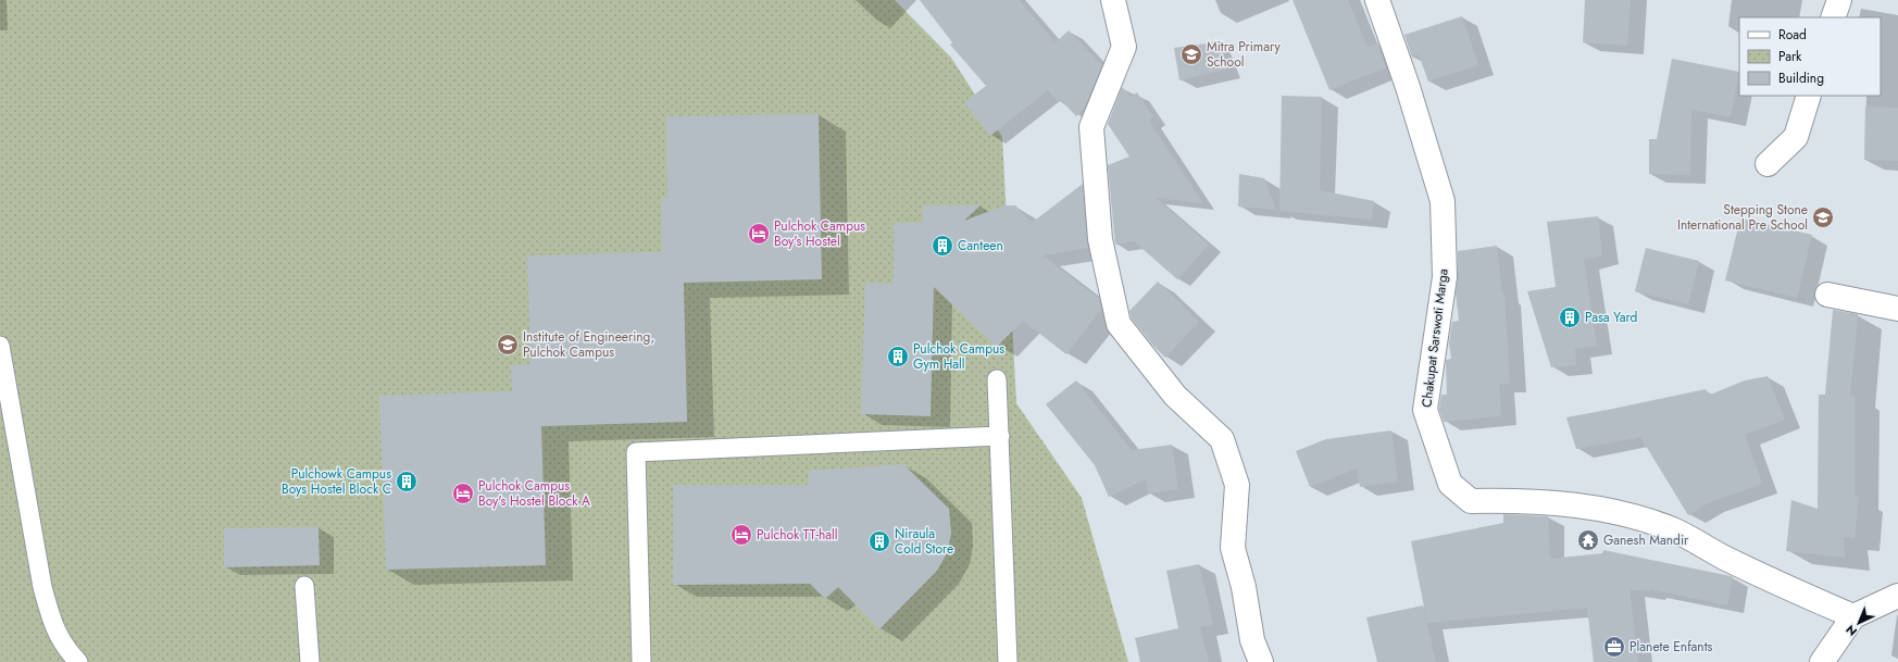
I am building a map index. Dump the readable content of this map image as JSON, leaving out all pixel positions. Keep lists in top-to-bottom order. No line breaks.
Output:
{"streets":{"street":["Chakupat Sarswoti Marga"]},"places":{"school or university":["Mitra Primary School","Stepping Stone International Pre School","Institute of Engineering, Pulchok Campus"],"hotel":["Pulchok Campus Boy's Hostel","Pulchok Campus Boy's Hostel Block A","Pulchok TT-hall"],"building":["Canteen","Pasa Yard","Pulchok Campus Gym Hall","Pulchowk Campus Boys Hostel Block C","Niraula Cold Store"],"temple":["Ganesh Mandir"],"office":["Planete Enfants"]},"legend":["Road","Park","Building"],"north":"bottom left"}
